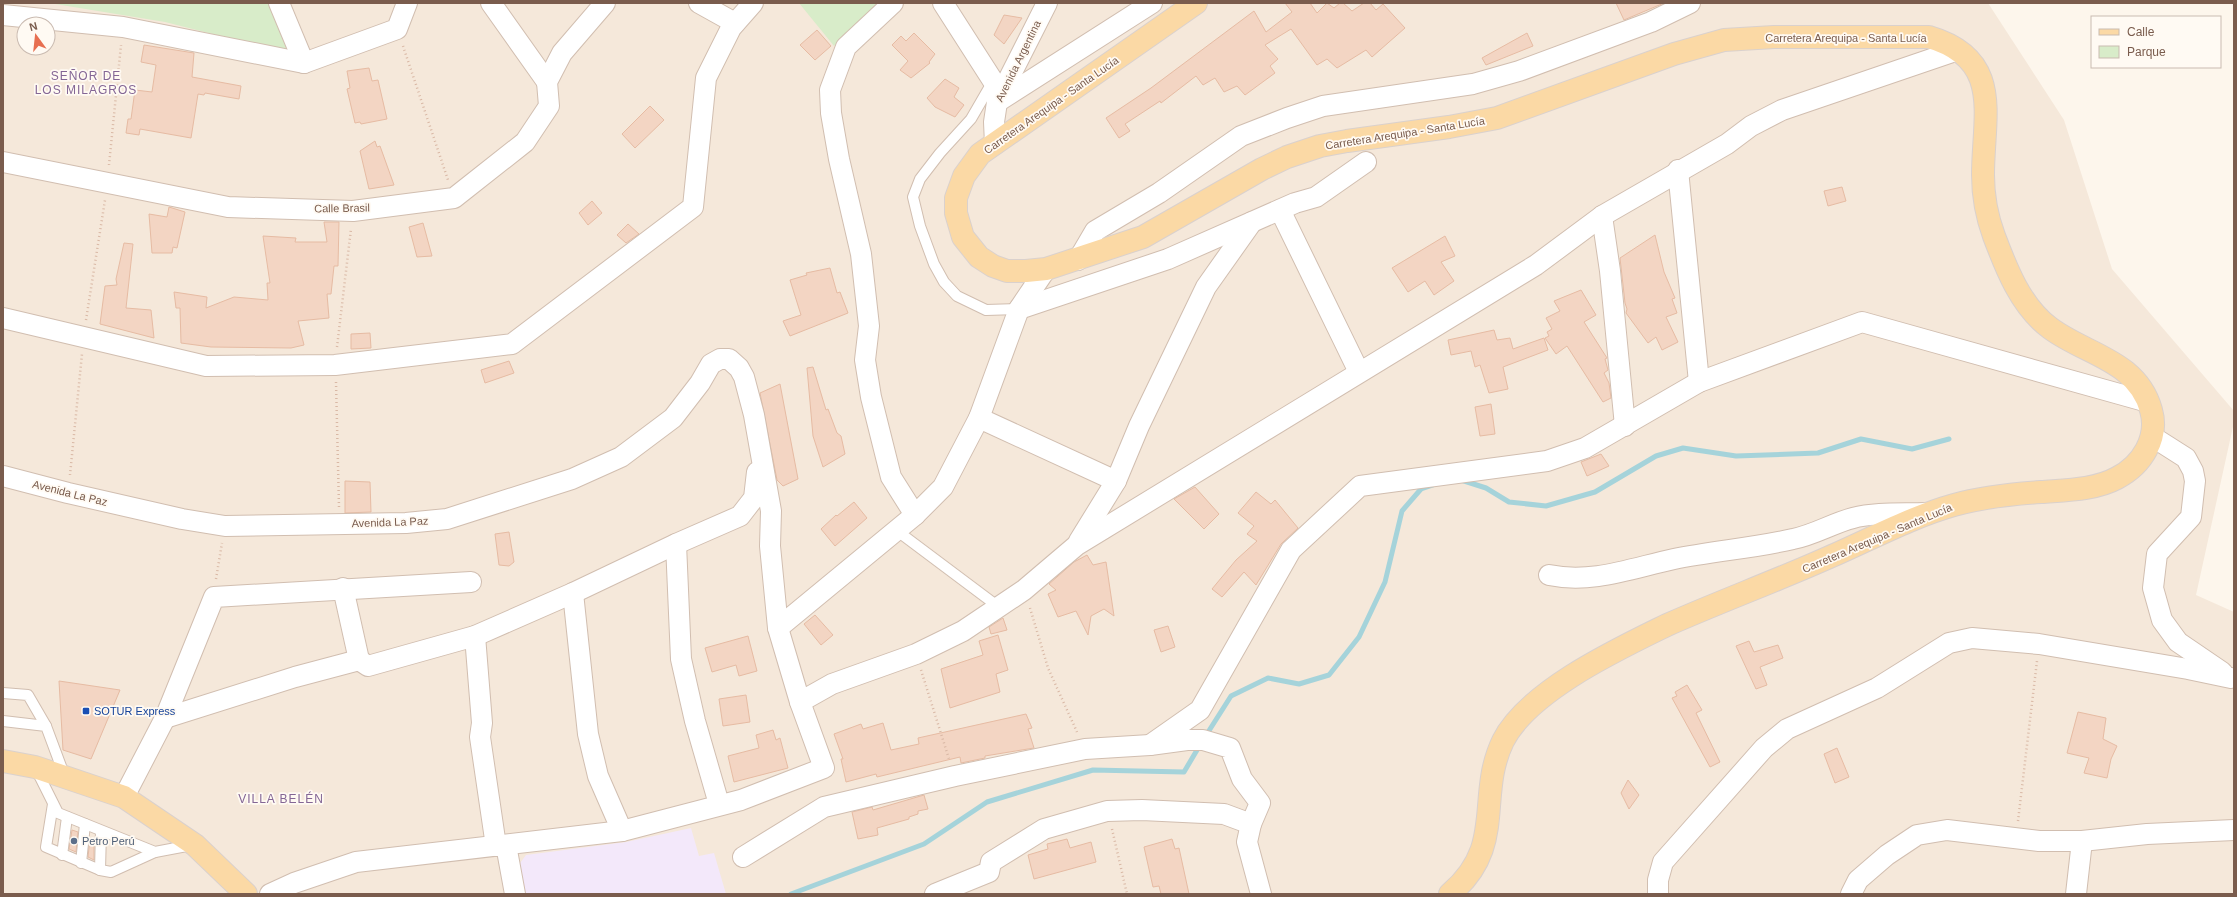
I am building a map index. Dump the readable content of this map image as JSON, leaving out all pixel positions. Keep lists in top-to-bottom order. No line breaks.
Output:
{"streets":{"main road":["Carretera Arequipa - Santa Lucía"],"street":["Avenida Argentina","Calle Brasil","Avenida La Paz"]},"crossings":[["Carretera Arequipa - Santa Lucía","Avenida Argentina"]],"districts":["SEÑOR DE LOS MILAGROS","VILLA BELÉN"],"places":{"transit":["SOTUR Express"],"other":["Petro Perú"]},"legend":["Calle","Parque"],"north":"top"}
